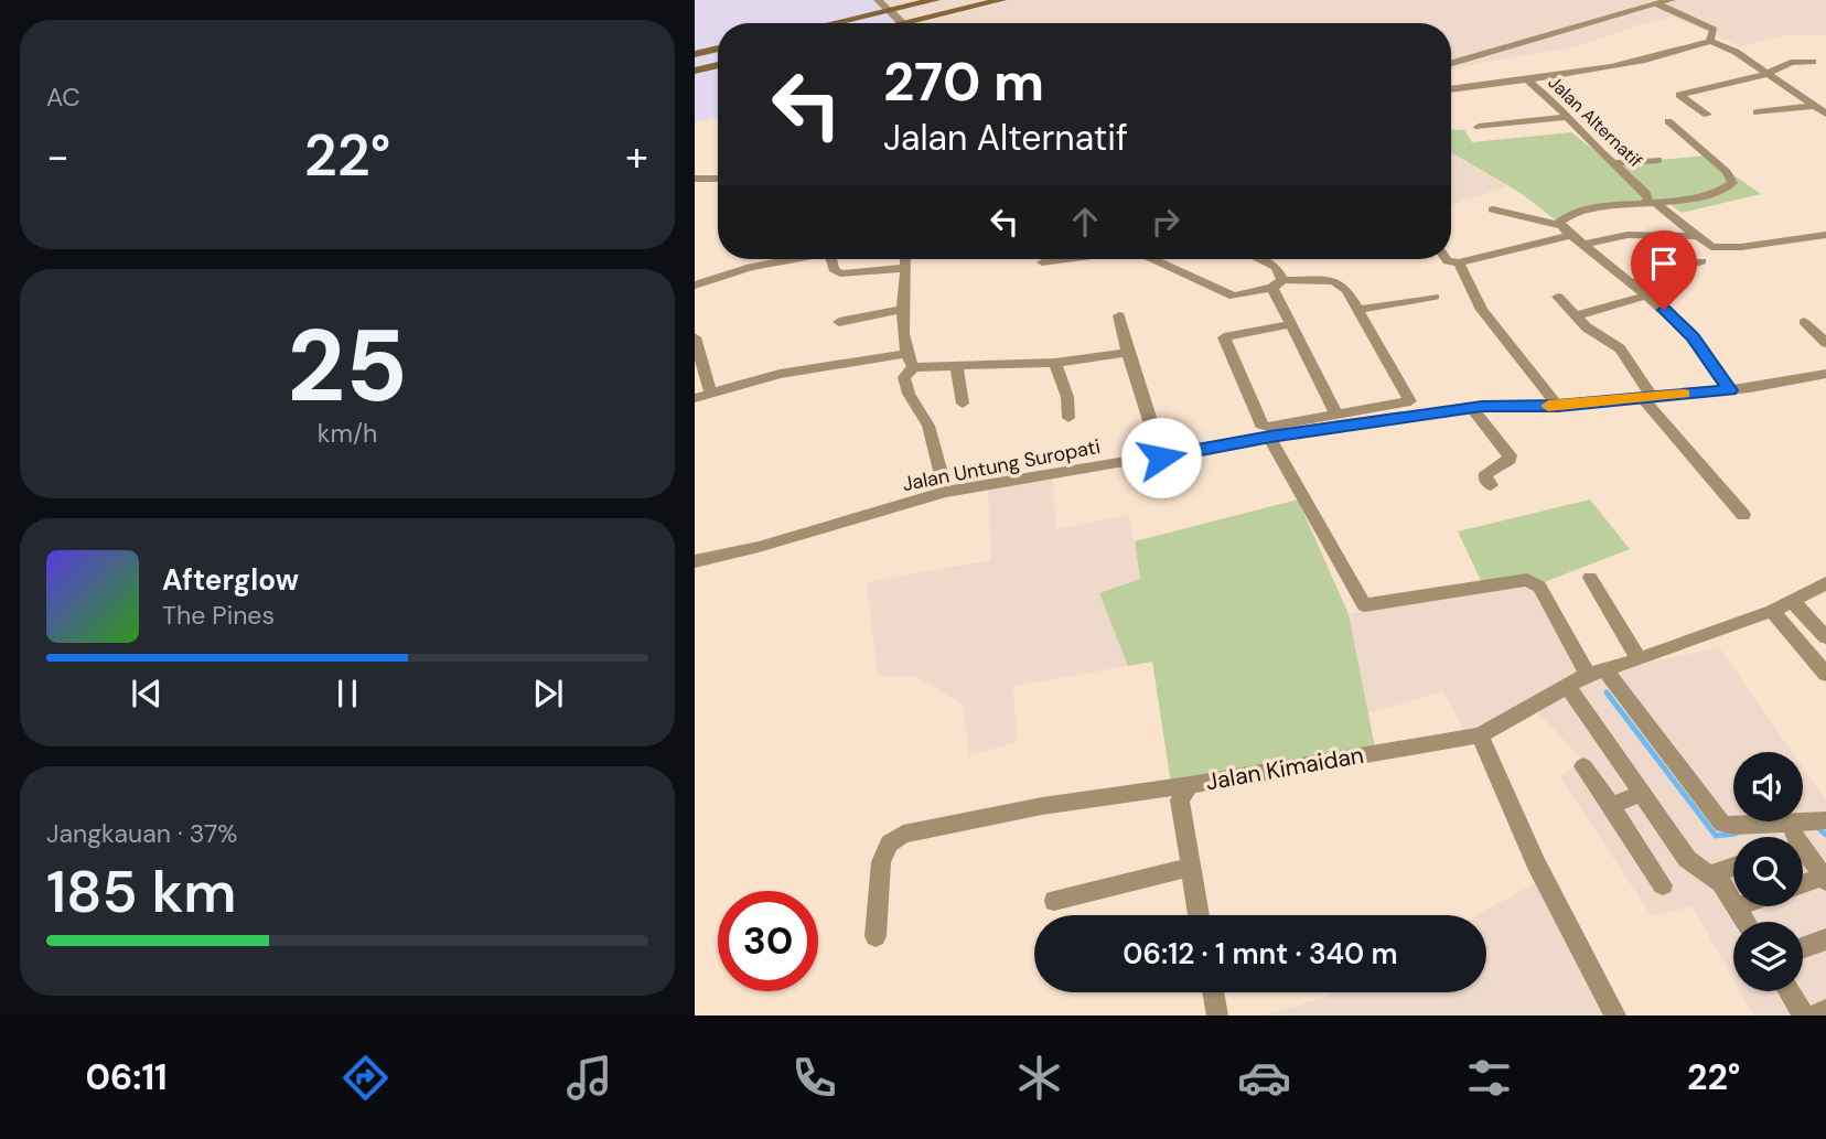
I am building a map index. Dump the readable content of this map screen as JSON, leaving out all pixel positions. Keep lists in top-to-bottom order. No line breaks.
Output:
{"streets":{"street":["Jalan Alternatif","Jalan Untung Suropati","Jalan Kimaidan"]},"page":{"tile":["AC",["25","km/h"],["Jangkauan · 37%","185 km"]],"turn":["270 m","Jalan Alternatif"],"heat":["−","22°","+"],"song":["Afterglow","The Pines"],"limit":"30","trip":"06:12 · 1 mnt · 340 m","tabs":["06:11","22°"]}}
